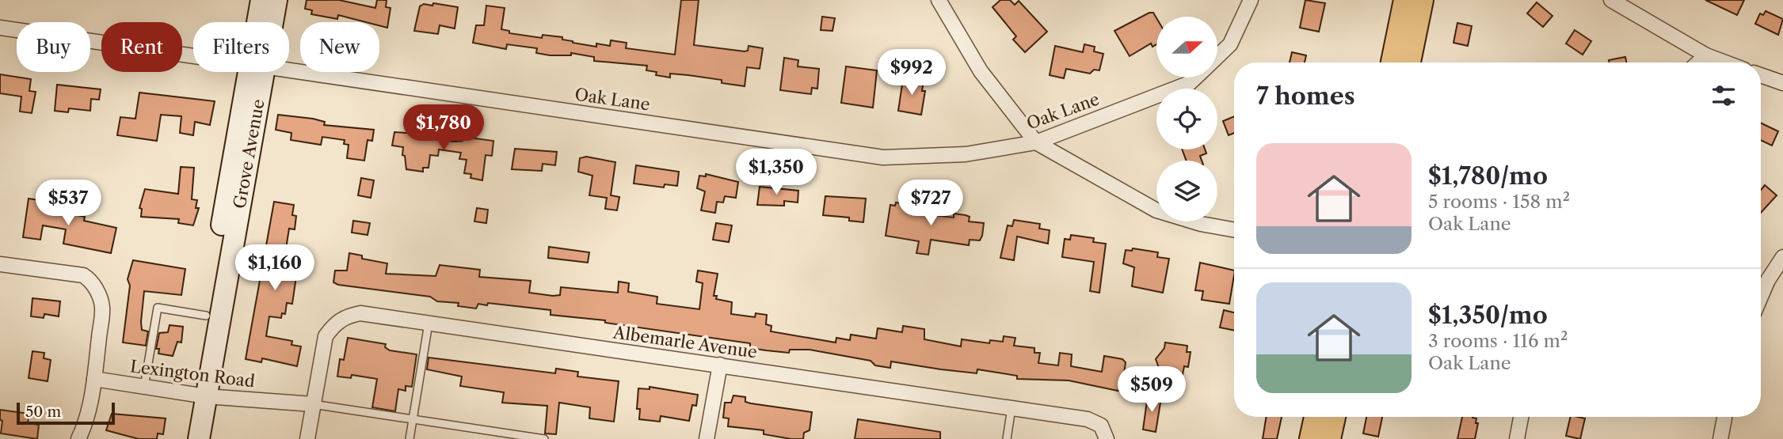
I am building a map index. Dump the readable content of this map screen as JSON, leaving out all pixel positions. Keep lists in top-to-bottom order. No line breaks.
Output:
{"streets":{"street":["Oak Lane","Grove Avenue","Albemarle Avenue","Lexington Road"]},"crossings":[["Grove Avenue","Lexington Road"],["Albemarle Avenue","Lexington Road"]],"scale_bar":"50 m","north":"right","page":{"chip":["Buy","Rent","Filters","New"],"price":["$992","$1,780","$1,350","$537","$727","$1,160","$509"],"heading":"7 homes","list":[{"name":"$1,780/mo","note":"5 rooms · 158 m² · Oak Lane"},{"name":"$1,350/mo","note":"3 rooms · 116 m² · Oak Lane"}],"scale":"50 m"}}
